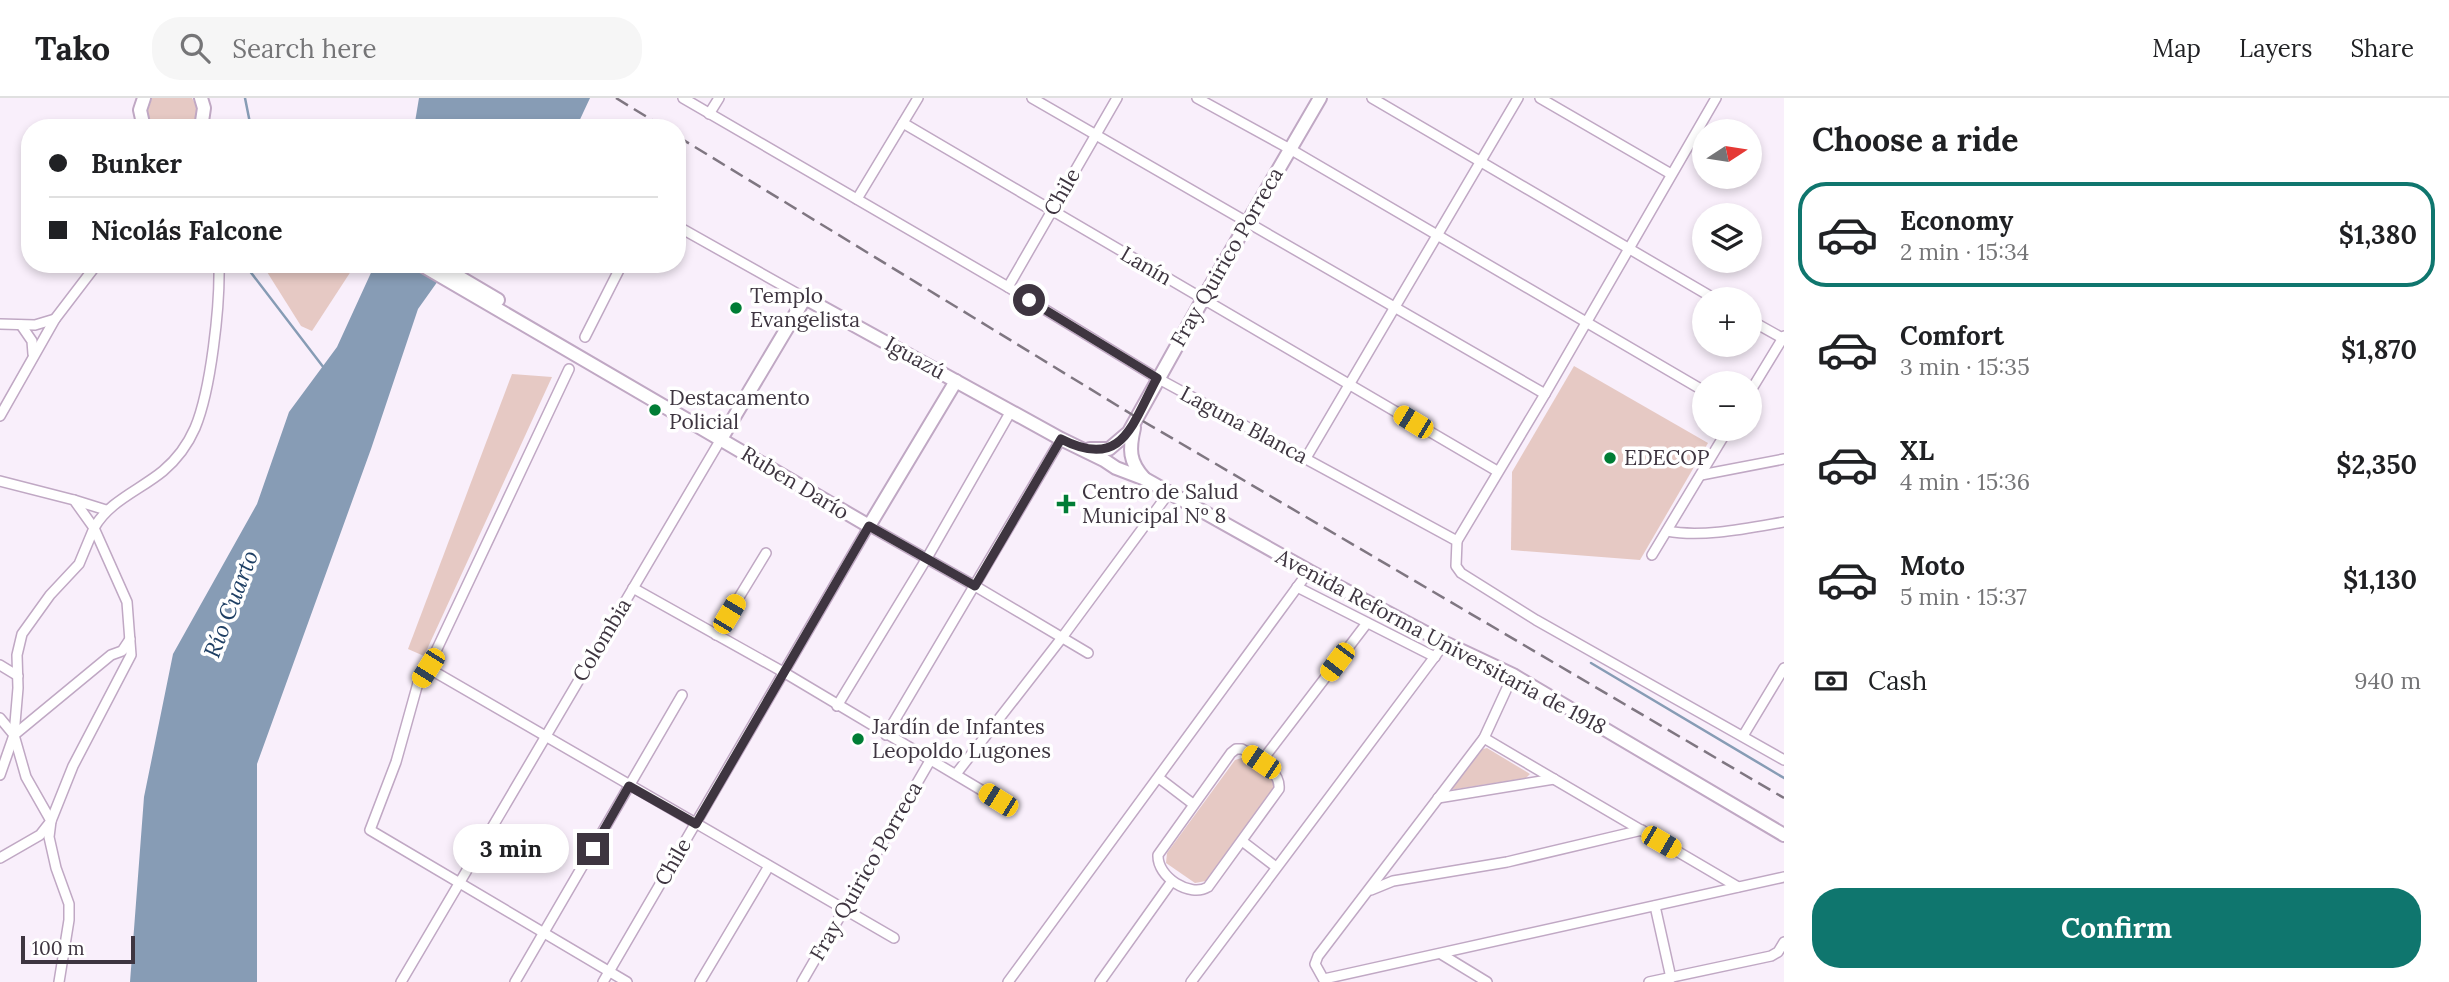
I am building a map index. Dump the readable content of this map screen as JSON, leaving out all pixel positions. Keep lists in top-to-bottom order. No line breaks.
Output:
{"streets":{"main road":["Chile","Fray Quirico Porreca","Iguazú","Ruben Darío","Colombia","Avenida Reforma Universitaria de 1918"],"street":["Lanín","Laguna Blanca"]},"crossings":[["Chile","Lanín"],["Chile","Iguazú"],["Chile","Laguna Blanca"],["Chile","Ruben Darío"],["Fray Quirico Porreca","Lanín"],["Fray Quirico Porreca","Iguazú"],["Fray Quirico Porreca","Laguna Blanca"],["Iguazú","Colombia"],["Ruben Darío","Colombia"]],"water":["Río Cuarto"],"places":{"other":["Templo Evangelista","Destacamento Policial","EDECOP","Jardín de Infantes Leopoldo Lugones"],"health":["Centro de Salud Municipal Nº 8"]},"scale_bar":"100 m","north":"right","page":{"header":"Tako","search":"Search here","nav":["Map","Layers","Share"],"heading":"Choose a ride","map_buttons":["+","−"],"banner":["Bunker","Nicolás Falcone"],"list":[{"name":"Economy","note":"2 min · 15:34","value":"$1,380"},{"name":"Comfort","note":"3 min · 15:35","value":"$1,870"},{"name":"XL","note":"4 min · 15:36","value":"$2,350"},{"name":"Moto","note":"5 min · 15:37","value":"$1,130"}],"pay":["Cash","940 m"],"bubble":"3 min","buttons":"Confirm","scale":"100 m"}}
